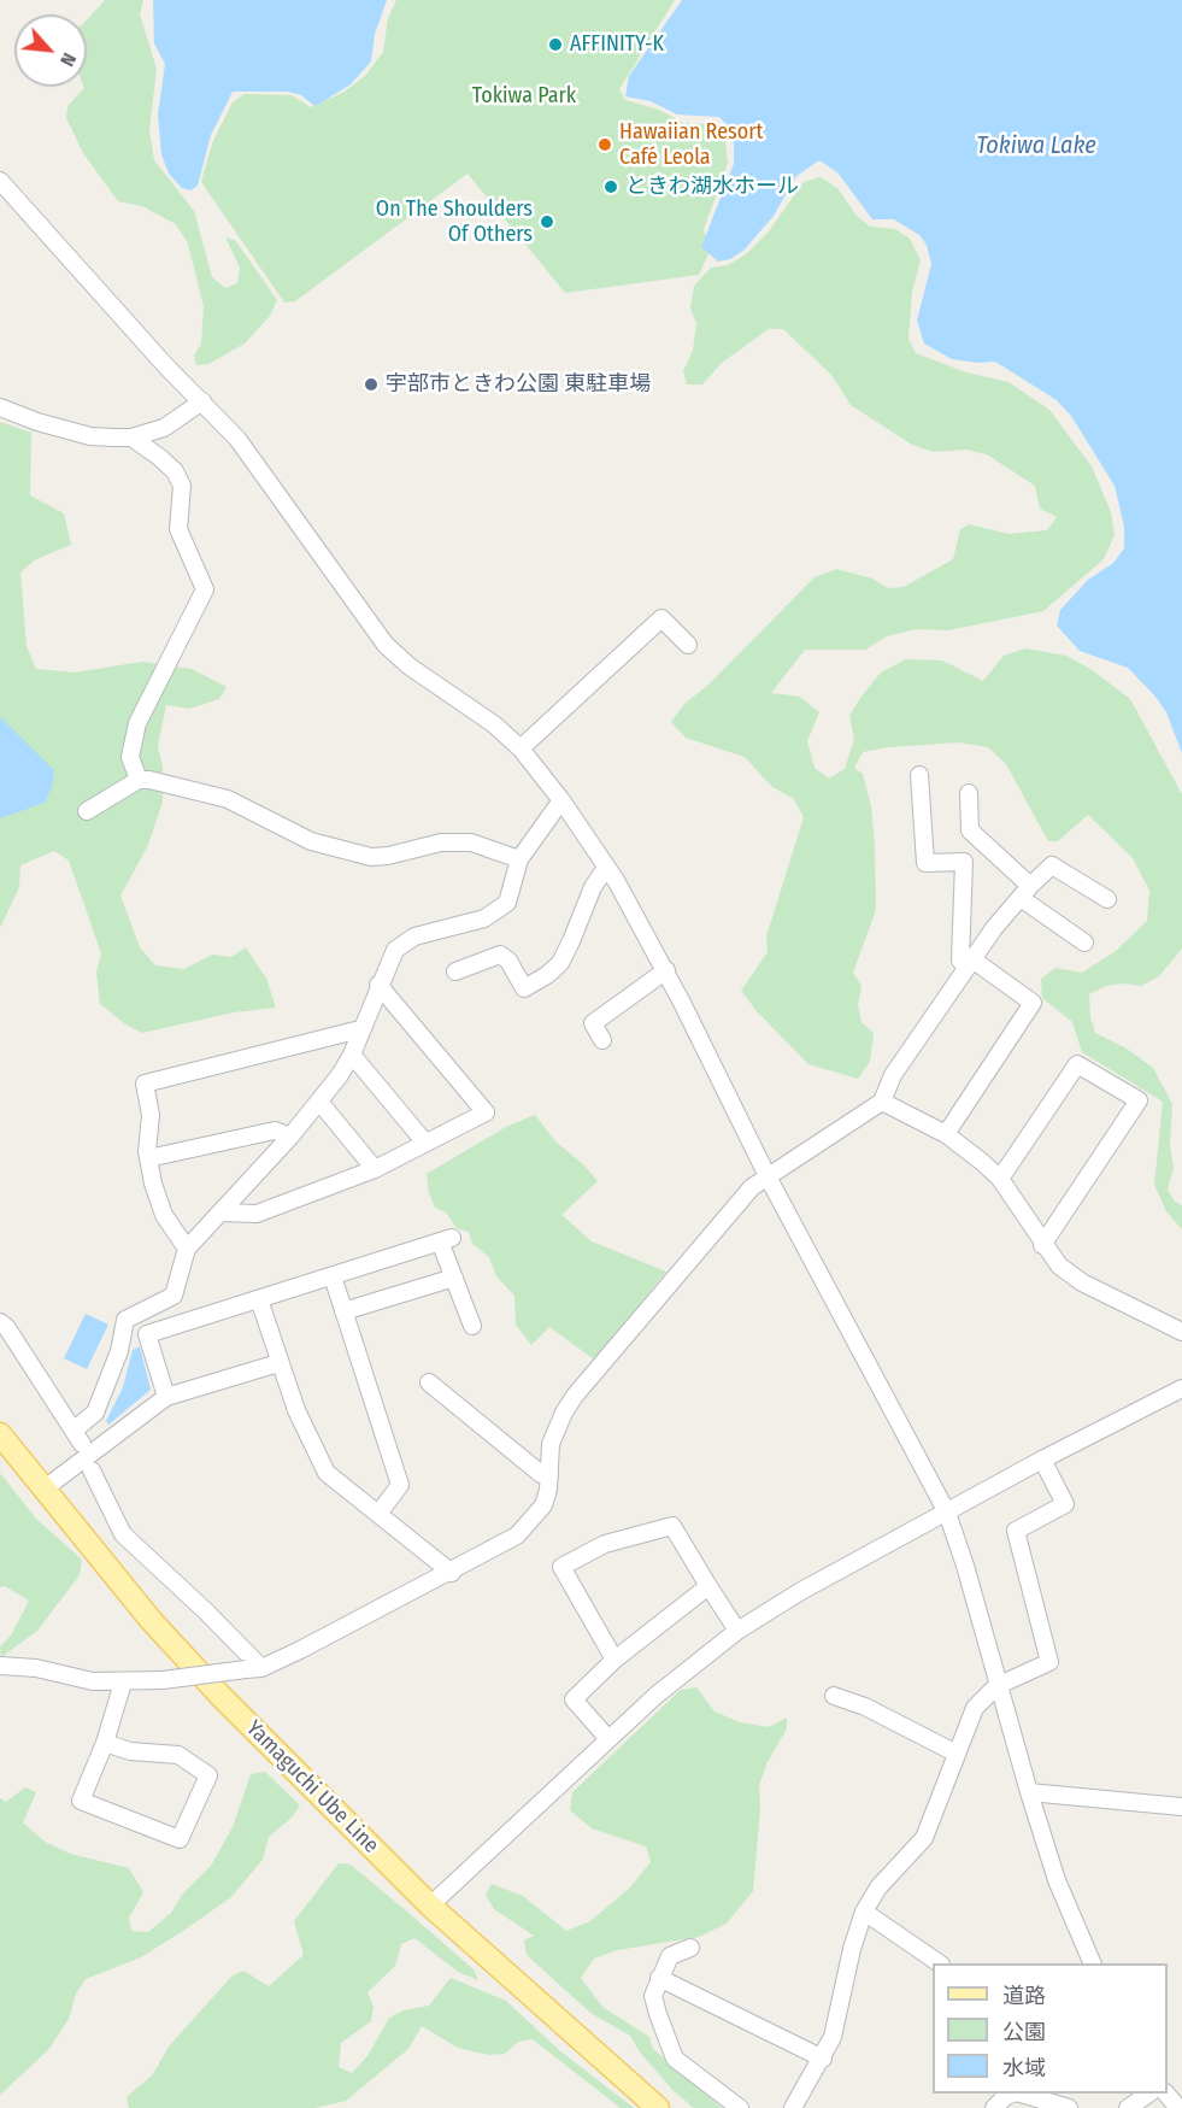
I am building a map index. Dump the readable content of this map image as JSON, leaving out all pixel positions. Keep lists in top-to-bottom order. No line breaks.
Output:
{"streets":{"main road":["Yamaguchi Ube Line"]},"water":["Tokiwa Lake"],"parks":["Tokiwa Park"],"places":["AFFINITY-K","Hawaiian Resort Café Leola","ときわ湖水ホール","On The Shoulders Of Others","宇部市ときわ公園 東駐車場"],"legend":["道路","公園","水域"],"north":"bottom right"}
